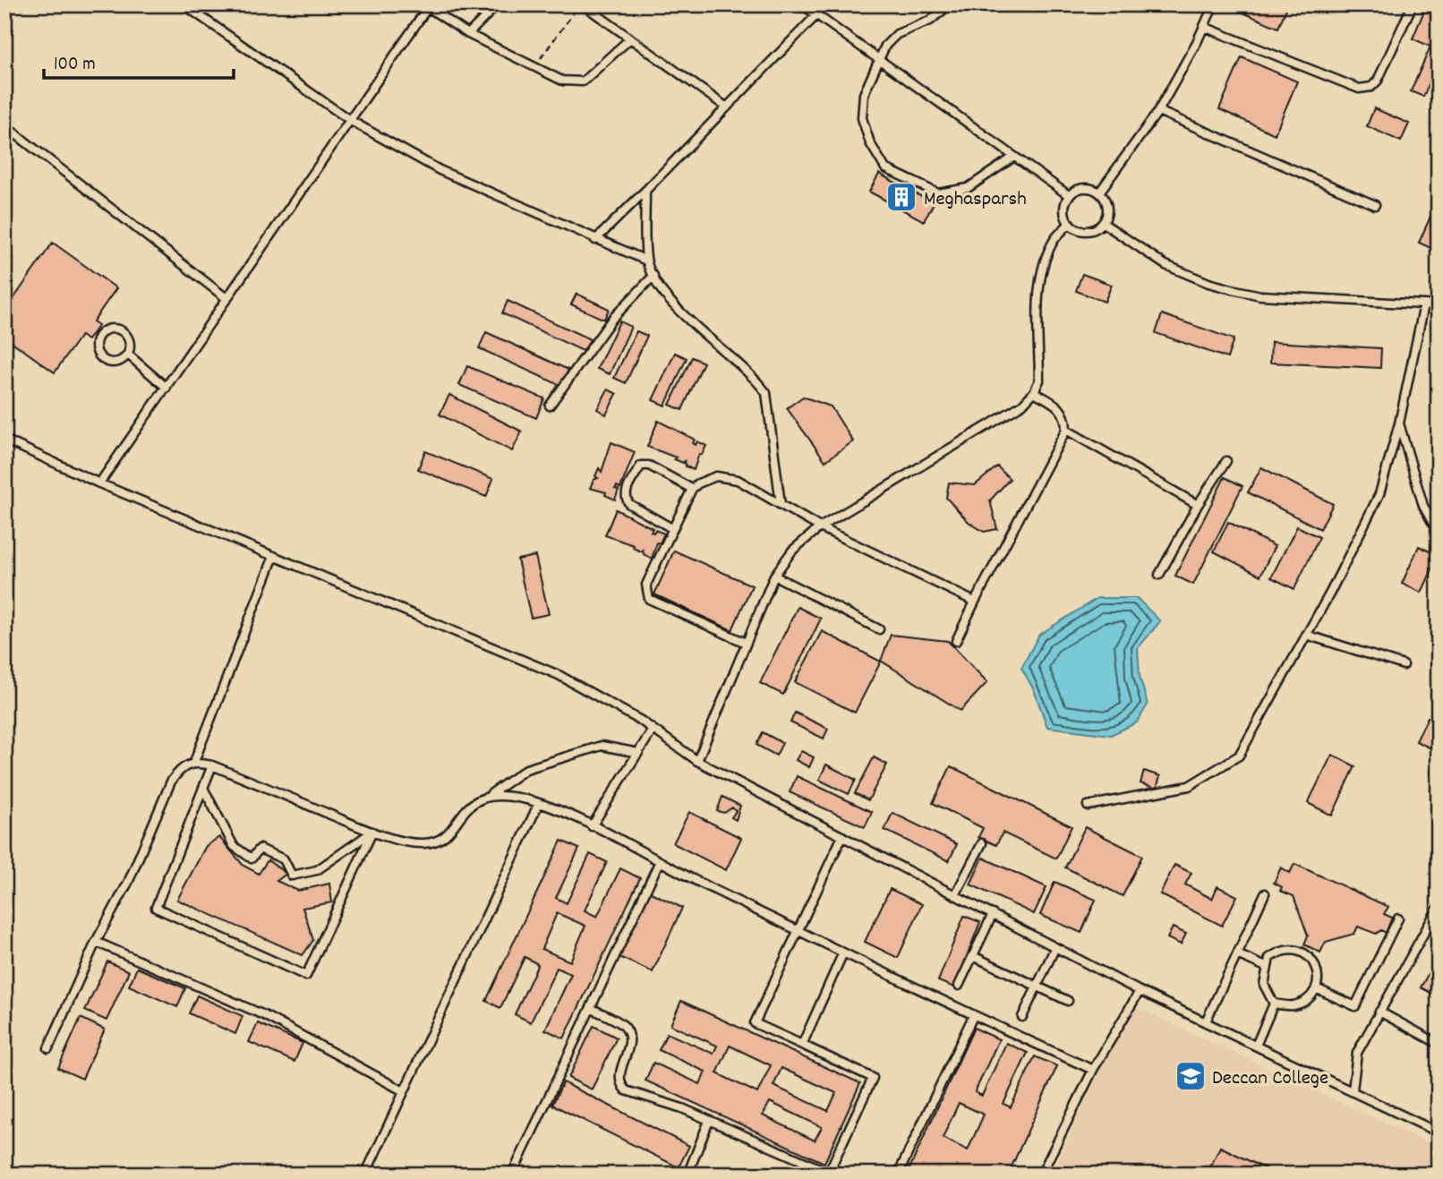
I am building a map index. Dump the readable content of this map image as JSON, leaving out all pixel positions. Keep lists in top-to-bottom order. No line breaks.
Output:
{"places":{"building":["Meghasparsh"],"school or university":["Deccan College"]},"scale_bar":"100 m"}
